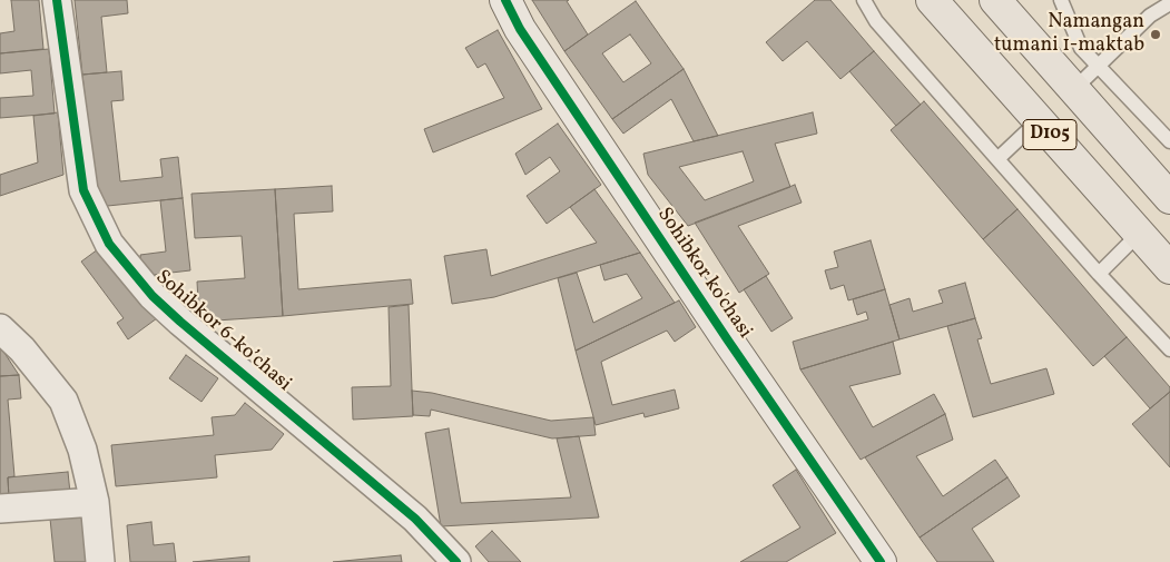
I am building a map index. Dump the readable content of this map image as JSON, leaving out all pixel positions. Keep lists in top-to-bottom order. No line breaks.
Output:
{"streets":{"highway":["D105"],"street":["Sohibkor ko'chasi","Sohibkor 6-koʼchasi"]},"places":["Namangan tumani 1-maktab"]}
